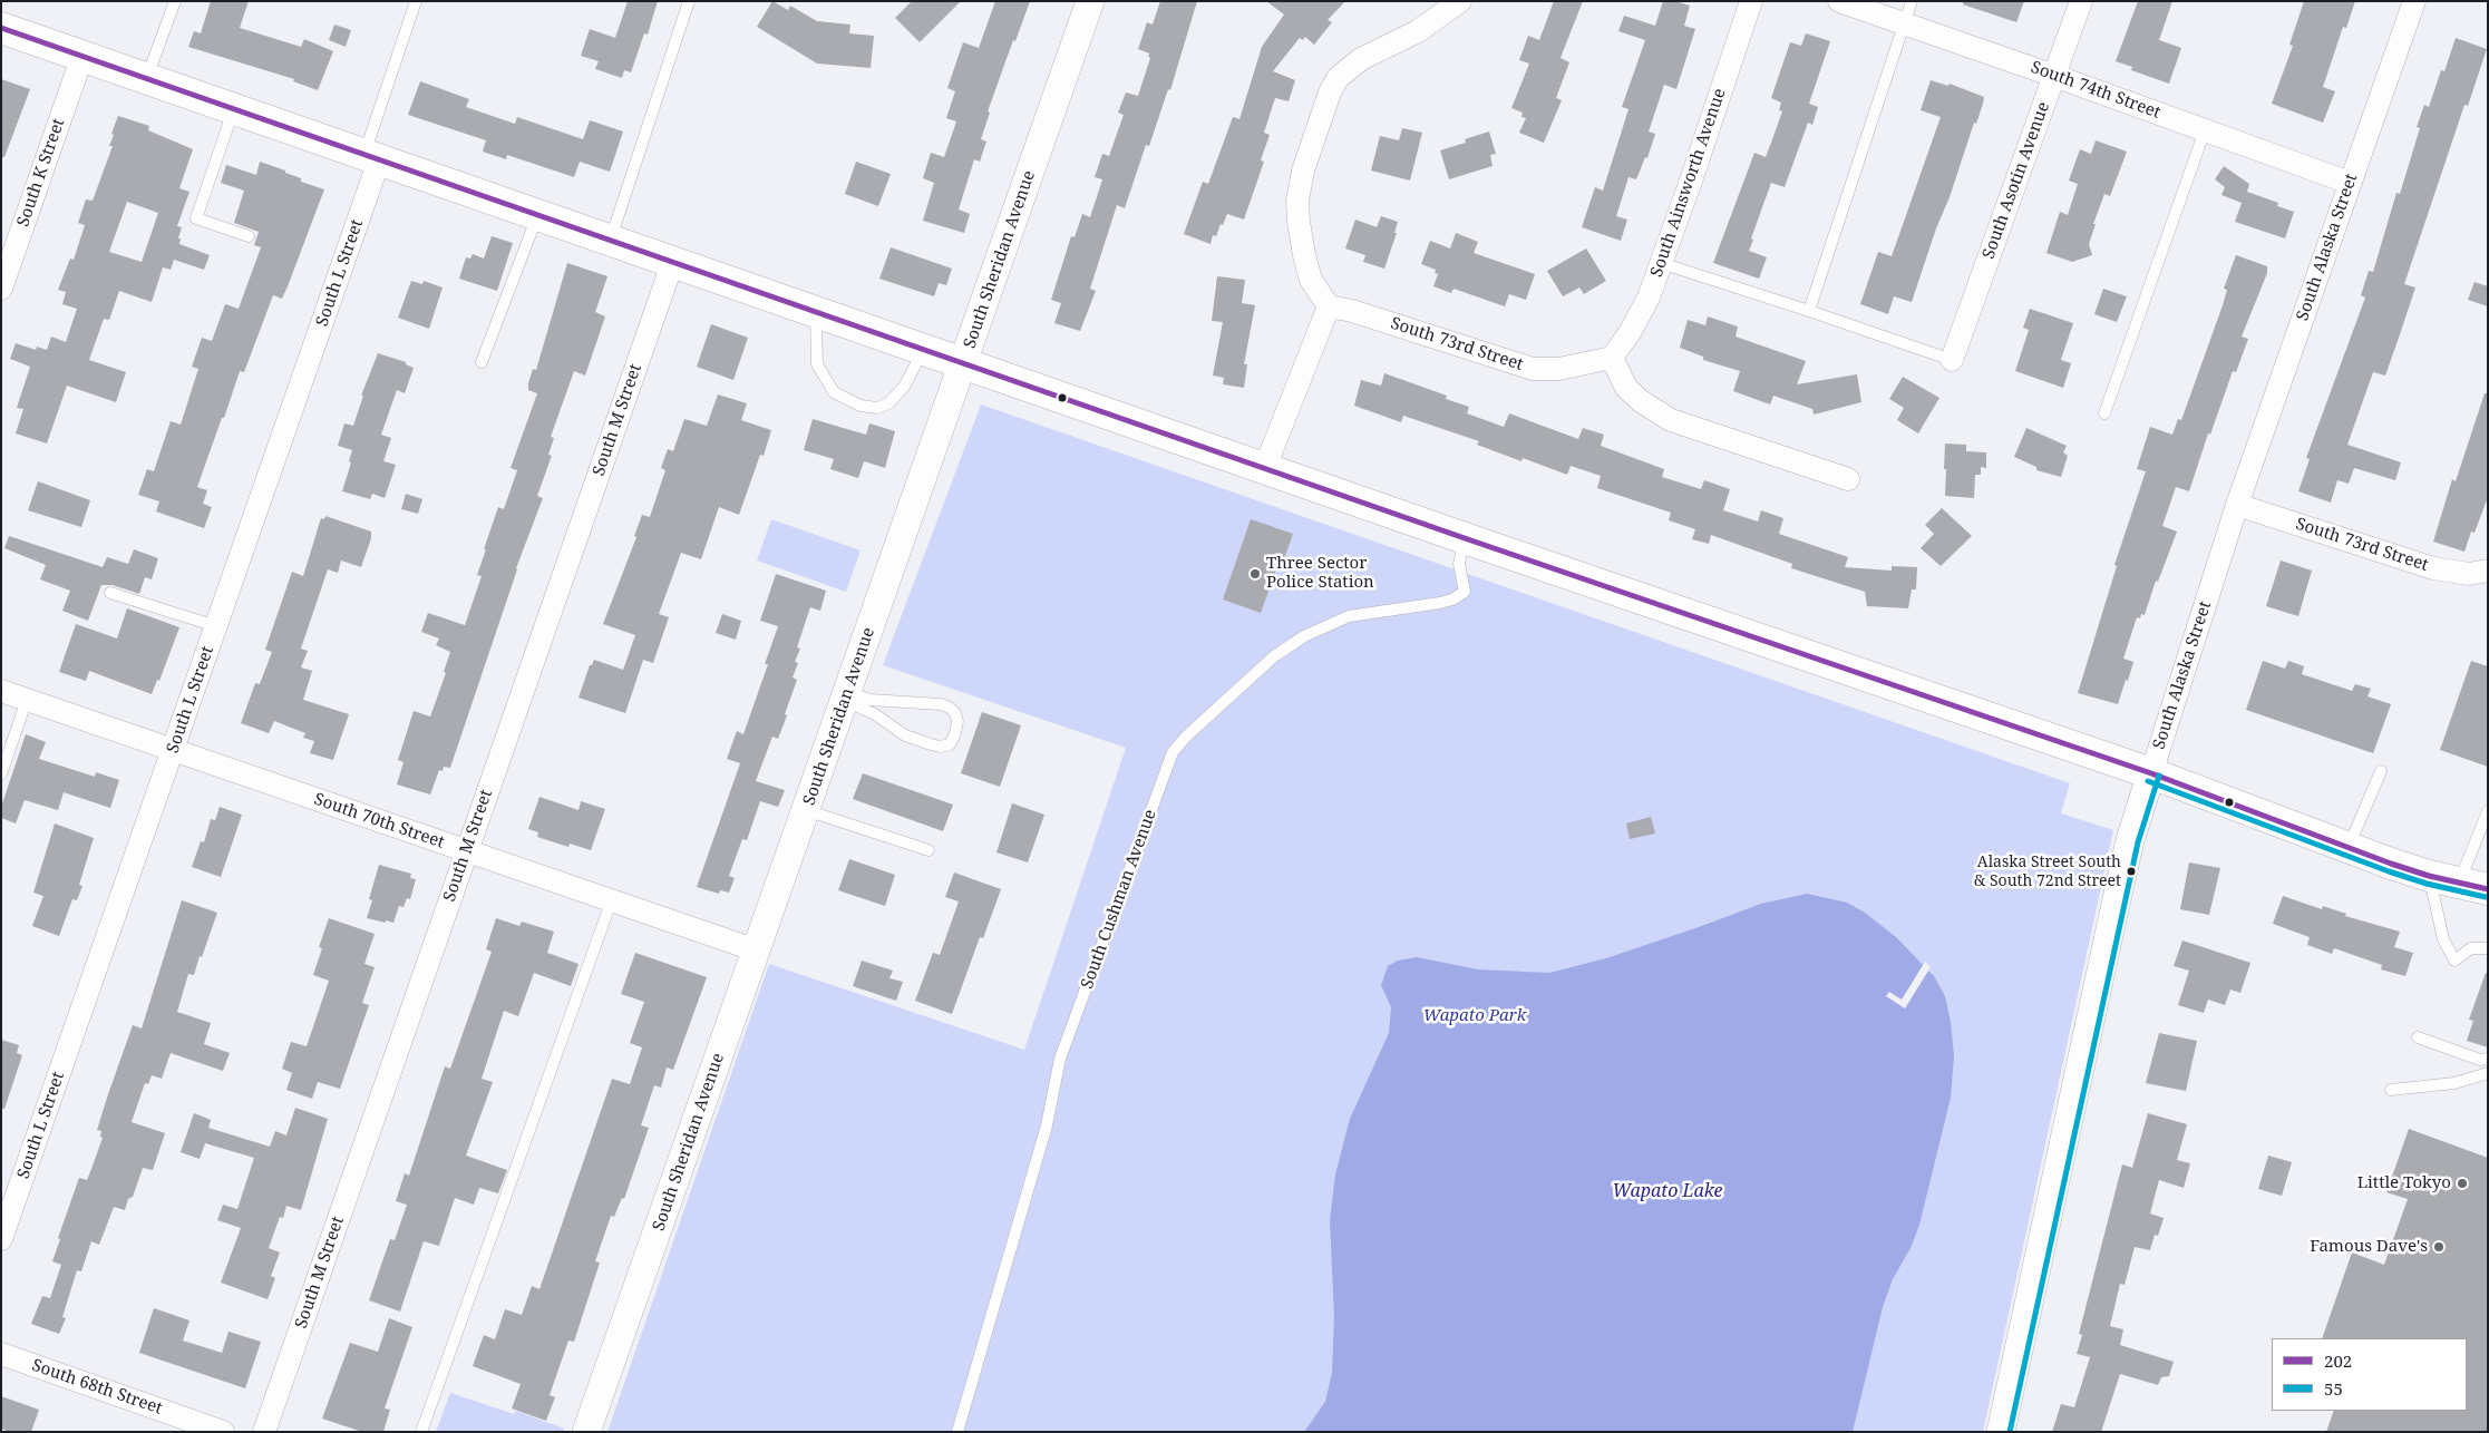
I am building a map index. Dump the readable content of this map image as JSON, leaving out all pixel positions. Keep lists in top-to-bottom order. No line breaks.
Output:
{"streets":{"street":["South 74th Street","South K Street","South Asotin Avenue","South Ainsworth Avenue","South Alaska Street","South Sheridan Avenue","South L Street","South 73rd Street","South M Street","South 70th Street","South 68th Street"],"lane":["South Cushman Avenue"]},"crossings":[["South 74th Street","South Asotin Avenue"],["South 74th Street","South Alaska Street"],["South Ainsworth Avenue","South 73rd Street"],["South Alaska Street","South 73rd Street"],["South Sheridan Avenue","South 70th Street"],["South L Street","South 70th Street"],["South M Street","South 70th Street"]],"water":["Wapato Lake"],"parks":["Wapato Park"],"places":["Three Sector Police Station","Alaska Street South & South 72nd Street","Little Tokyo","Famous Dave's"],"lines":["transit line 202","transit line 55"],"legend":["202","55"]}
